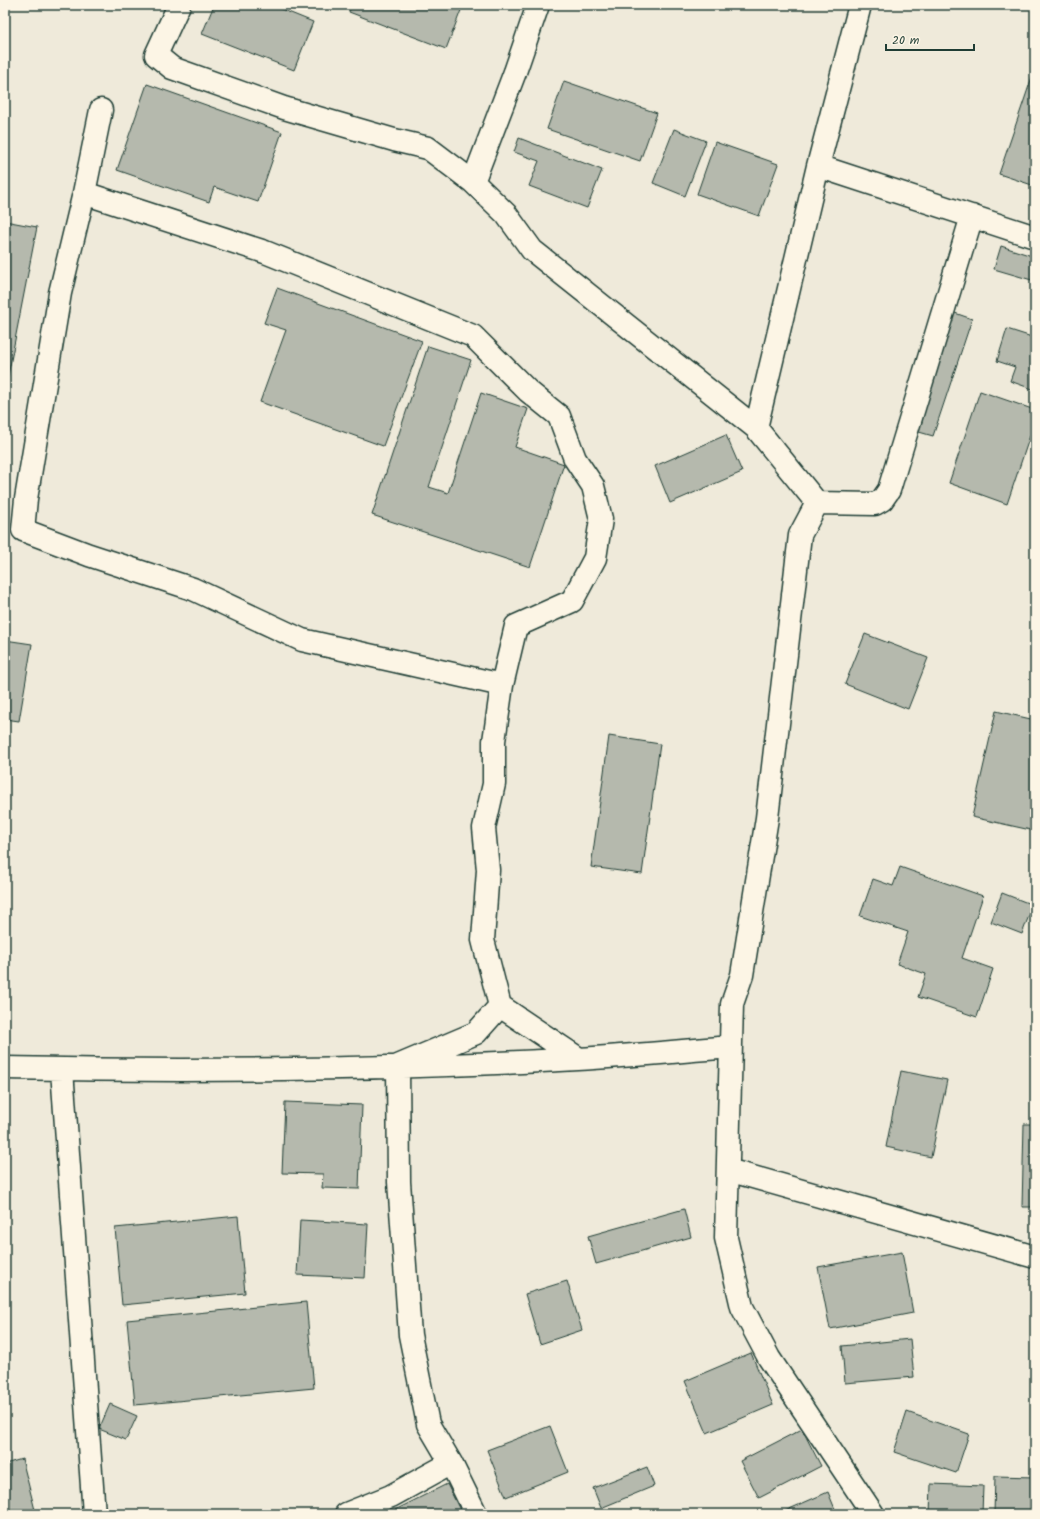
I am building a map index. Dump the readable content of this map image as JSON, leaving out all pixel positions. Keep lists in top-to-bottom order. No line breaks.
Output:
{"scale_bar":"20 m"}
